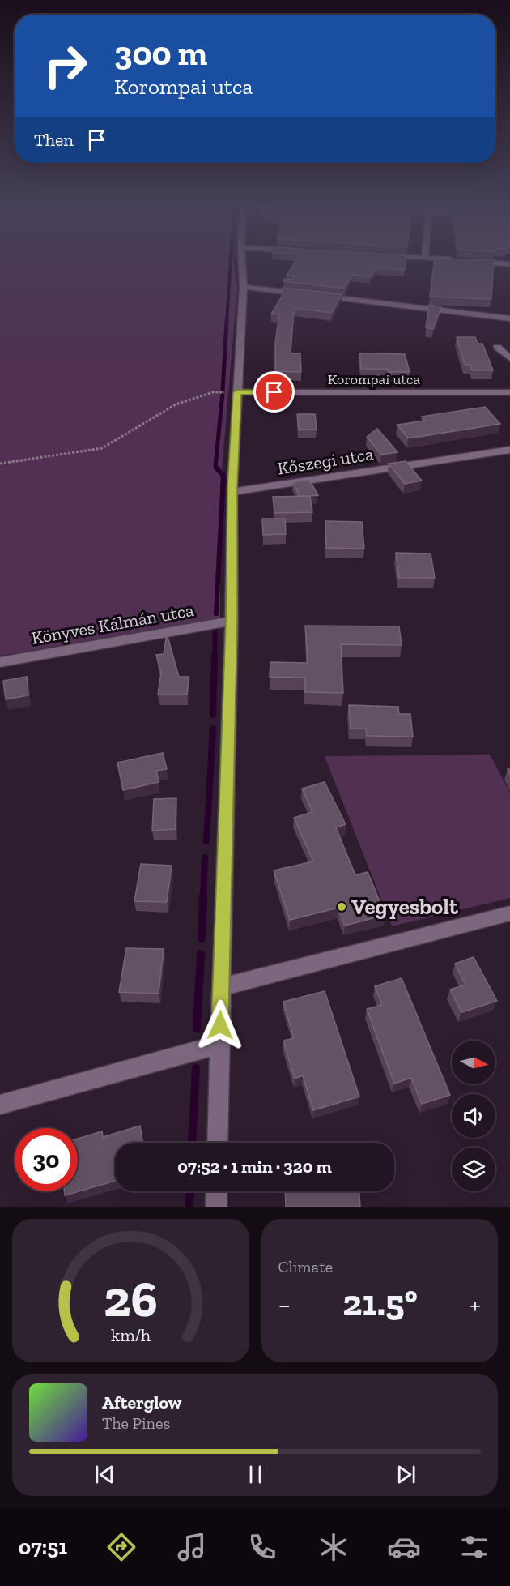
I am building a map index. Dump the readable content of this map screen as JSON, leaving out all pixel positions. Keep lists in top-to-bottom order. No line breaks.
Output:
{"streets":{"street":["Korompai utca","Kőszegi utca","Könyves Kálmán utca"]},"places":["Vegyesbolt"],"north":"right","page":{"turn":["300 m","Korompai utca"],"then":"Then","limit":"30","trip":"07:52 · 1 min · 320 m","tile":"Climate","heat":["−","21.5°","+"],"song":["Afterglow","The Pines"],"tabs":"07:51","gauge":["26","km/h"]}}
